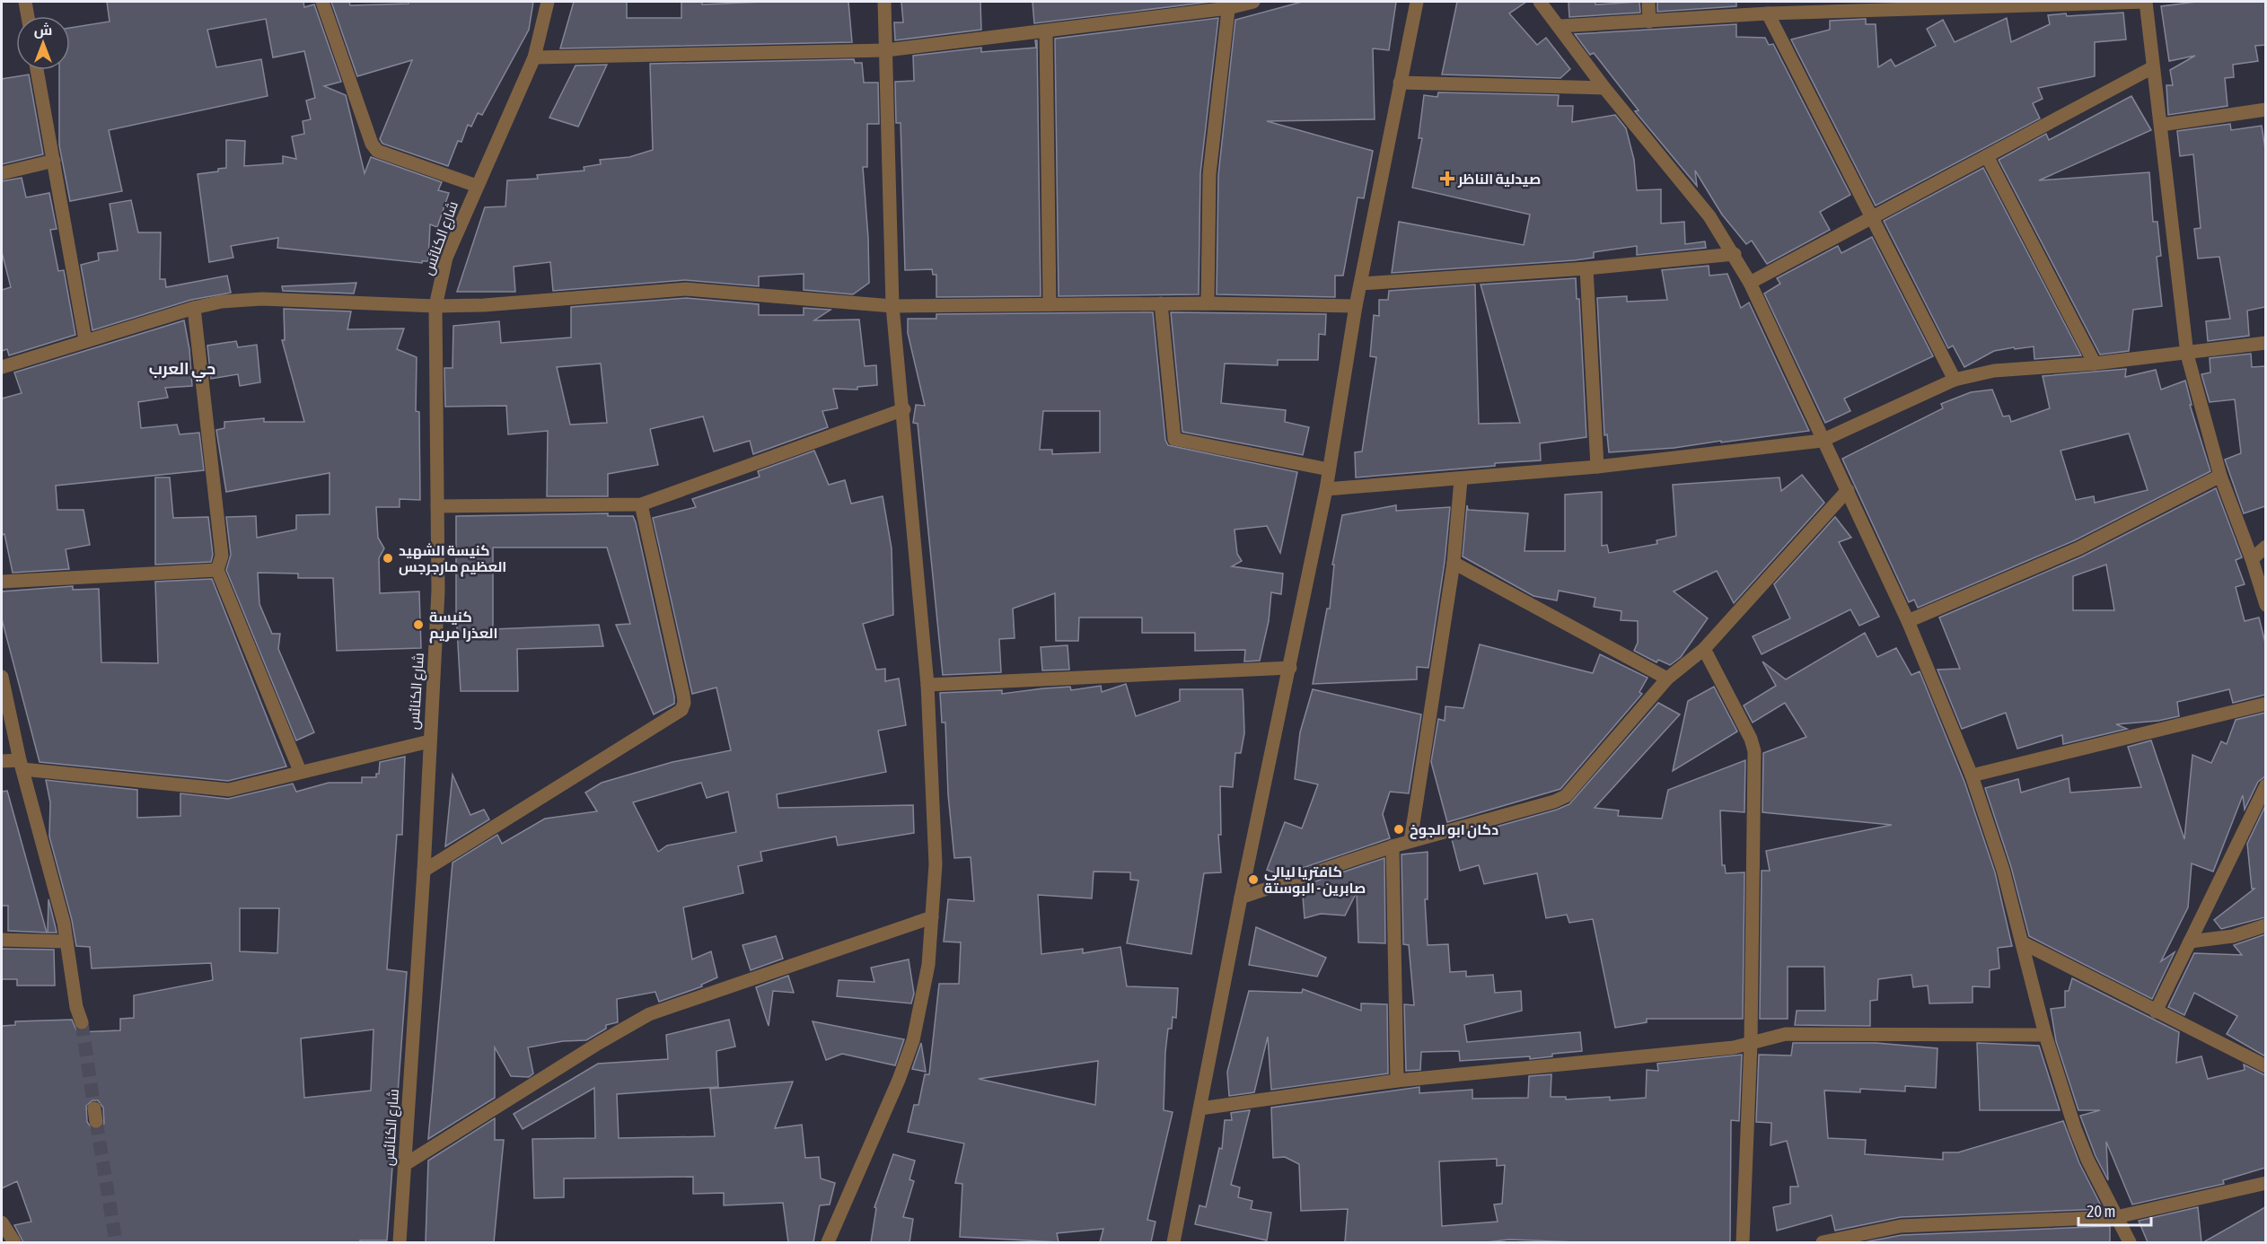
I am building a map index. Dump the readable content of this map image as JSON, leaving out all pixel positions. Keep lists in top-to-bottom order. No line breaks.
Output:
{"streets":{"street":["شارع الكنائس"]},"districts":["حي العرب"],"places":{"health":["صيدلية الناظر"],"other":["كنيسة الشهيد العظيم مارجرجس","كنيسة العذرا مريم","دكان ابو الجوخ","كافتريا ليالي صابرين - البوستة"]},"scale_bar":"20 m","north":"top"}
